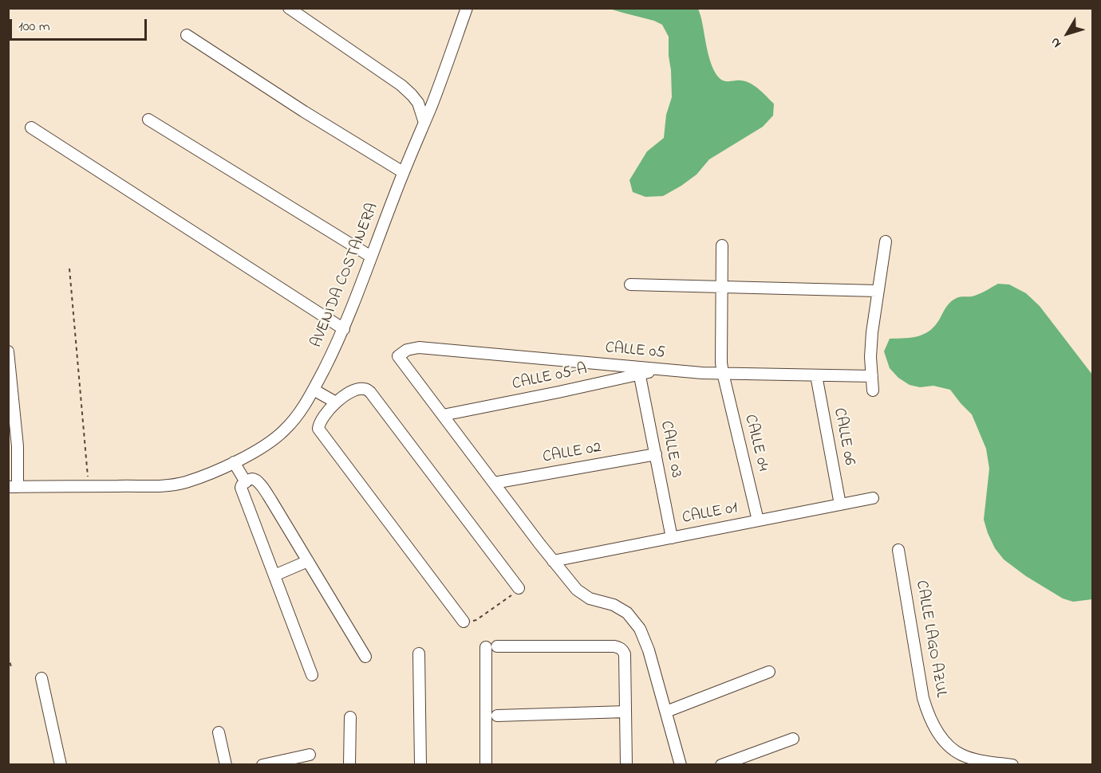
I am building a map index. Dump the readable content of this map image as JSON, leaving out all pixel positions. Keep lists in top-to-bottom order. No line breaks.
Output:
{"streets":{"street":["AVENIDA COSTANERA","CALLE 05","CALLE 05-A","CALLE 06","CALLE 04","CALLE 03","CALLE 02","CALLE 01","CALLE LAGO AZUL"]},"crossings":[["CALLE 05","CALLE 05-A"],["CALLE 05","CALLE 06"],["CALLE 05","CALLE 04"],["CALLE 05","CALLE 03"],["CALLE 05-A","CALLE 03"],["CALLE 06","CALLE 01"],["CALLE 04","CALLE 01"],["CALLE 03","CALLE 02"],["CALLE 03","CALLE 01"]],"scale_bar":"100 m","north":"bottom left"}
